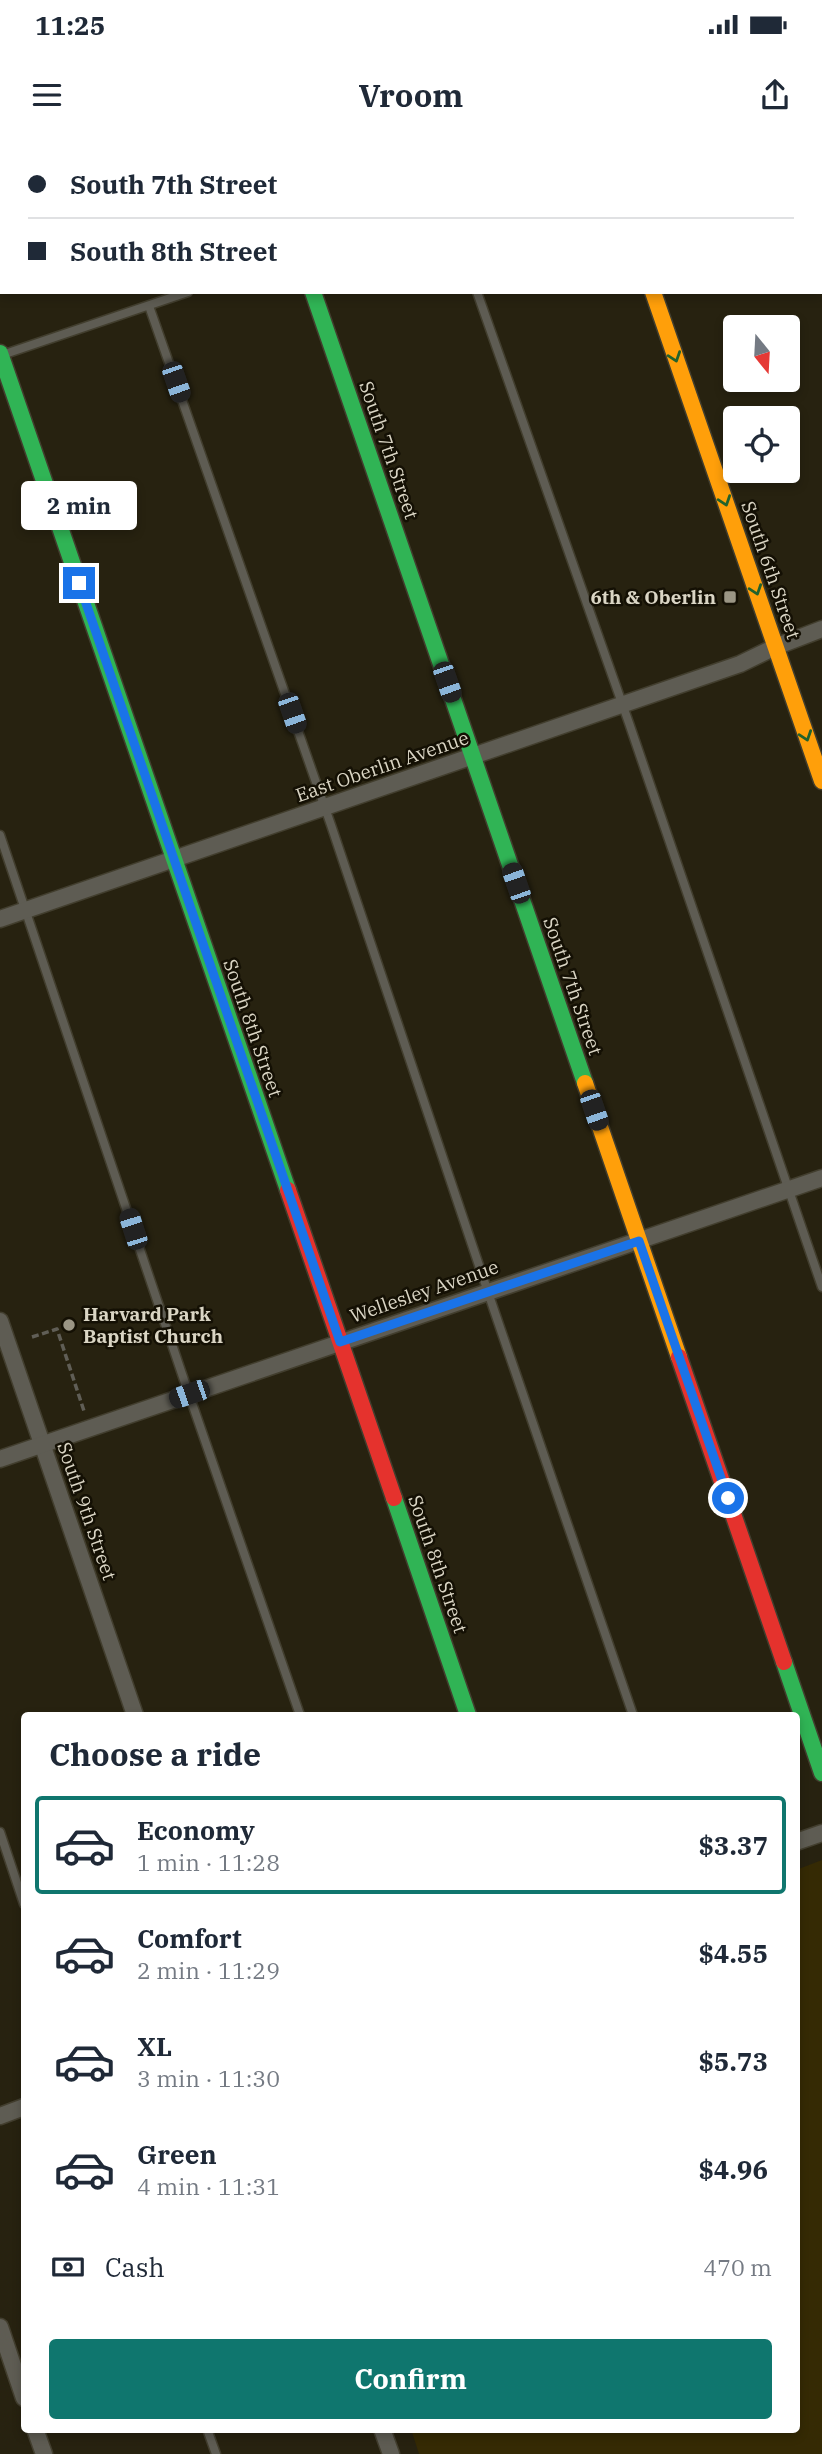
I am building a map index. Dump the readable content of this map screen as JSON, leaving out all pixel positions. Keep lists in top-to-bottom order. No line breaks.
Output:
{"streets":{"street":["South 7th Street","South 6th Street","East Oberlin Avenue","South 8th Street","Wellesley Avenue","South 9th Street"]},"crossings":[["South 7th Street","East Oberlin Avenue"],["South 7th Street","Wellesley Avenue"],["South 6th Street","East Oberlin Avenue"],["East Oberlin Avenue","South 8th Street"],["South 8th Street","Wellesley Avenue"],["Wellesley Avenue","South 9th Street"]],"one_way":["South 6th Street"],"places":{"transit":["6th & Oberlin"],"other":["Harvard Park Baptist Church"]},"north":"bottom","page":{"status":"11:25","header":"Vroom","banner":["South 7th Street","South 8th Street"],"bubble":"2 min","heading":"Choose a ride","list":[{"name":"Economy","note":"1 min · 11:28","value":"$3.37"},{"name":"Comfort","note":"2 min · 11:29","value":"$4.55"},{"name":"XL","note":"3 min · 11:30","value":"$5.73"},{"name":"Green","note":"4 min · 11:31","value":"$4.96"}],"pay":["Cash","470 m"],"buttons":"Confirm"}}
